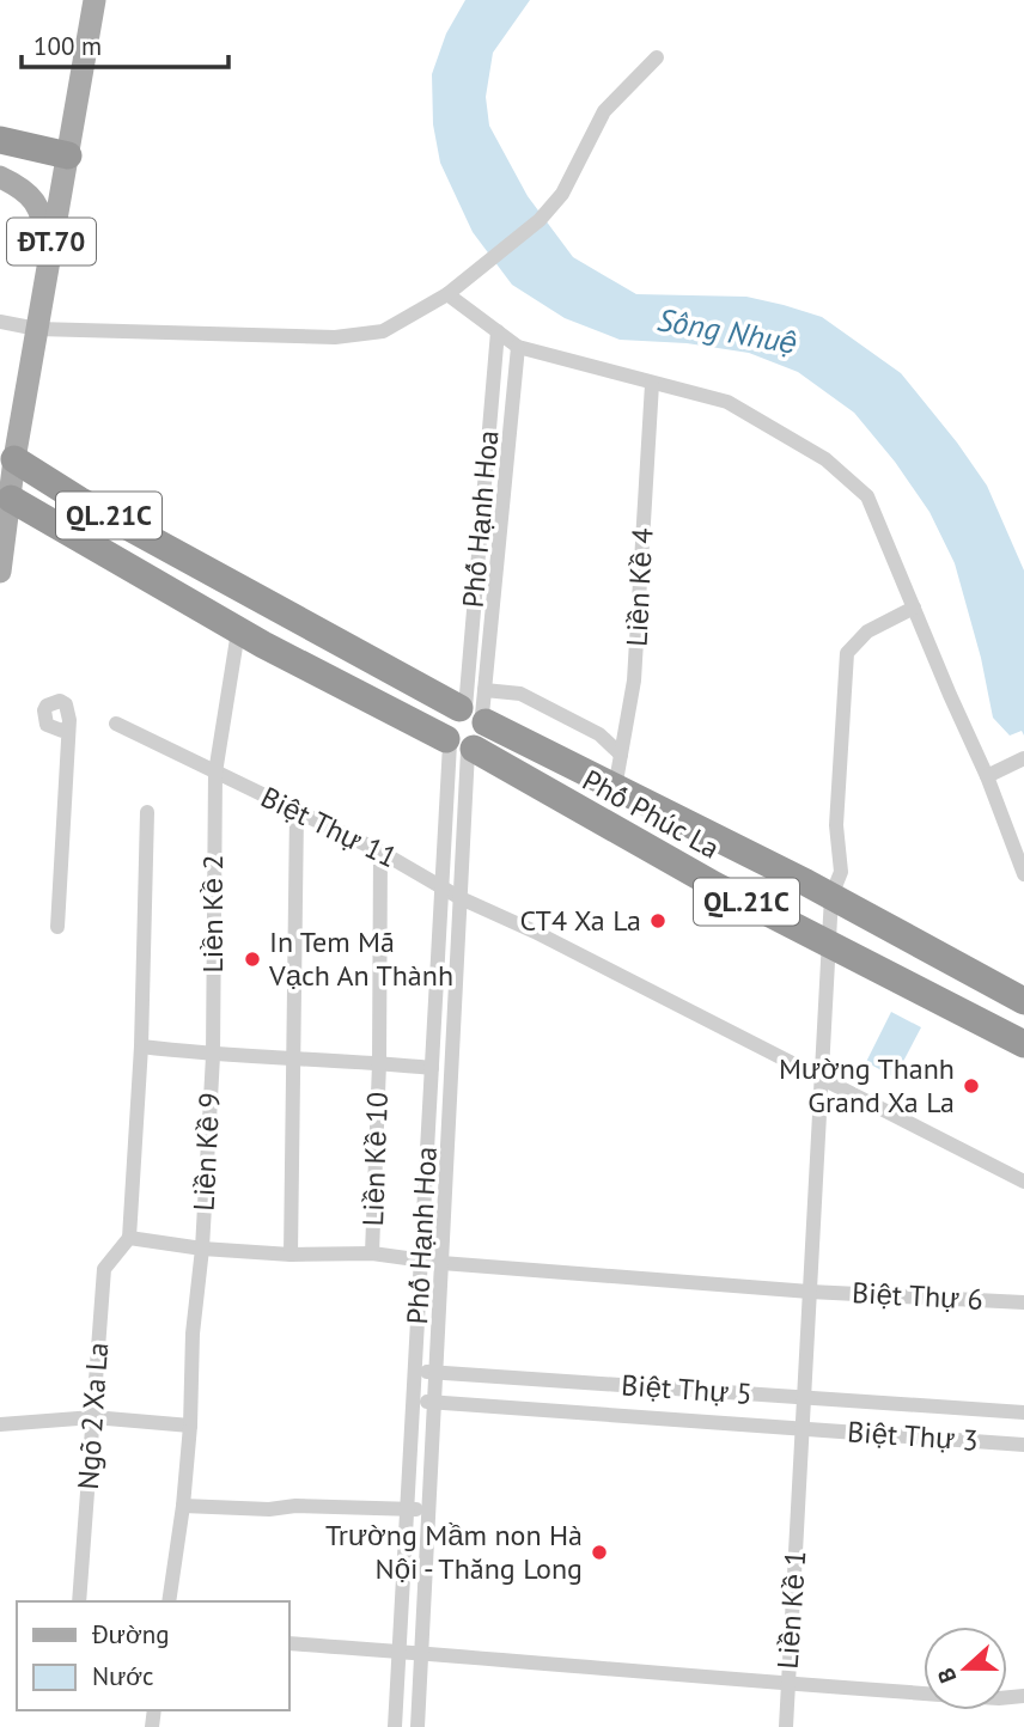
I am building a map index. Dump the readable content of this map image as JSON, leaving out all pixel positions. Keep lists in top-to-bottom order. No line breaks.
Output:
{"streets":{"highway":["QL.21C","Phố Phúc La"],"main road":["ĐT.70"],"street":["Phố Hạnh Hoa","Liền Kề 4","Biệt Thự 11","Liền Kề 2","Liền Kề 9","Liền Kề 10","Biệt Thự 6","Biệt Thự 5","Ngõ 2 Xa La","Biệt Thự 3","Liền Kề 1"]},"crossings":[["ĐT.70","Phố Phúc La"],["Phố Hạnh Hoa","Phố Phúc La"],["Phố Hạnh Hoa","Biệt Thự 11"],["Phố Hạnh Hoa","Biệt Thự 5"],["Phố Hạnh Hoa","Biệt Thự 3"],["Liền Kề 4","Phố Phúc La"],["Phố Phúc La","Liền Kề 2"],["Phố Phúc La","Liền Kề 1"],["Biệt Thự 11","Liền Kề 2"],["Biệt Thự 11","Liền Kề 10"],["Biệt Thự 11","Liền Kề 1"],["Liền Kề 2","Liền Kề 9"],["Biệt Thự 6","Liền Kề 1"],["Biệt Thự 5","Liền Kề 1"],["Biệt Thự 3","Liền Kề 1"]],"water":["Sông Nhuệ"],"places":["CT4 Xa La","In Tem Mã Vạch An Thành","Mường Thanh Grand Xa La","Trường Mầm non Hà Nội - Thăng Long"],"legend":["Đường","Nước"],"scale_bar":"100 m","north":"left"}
